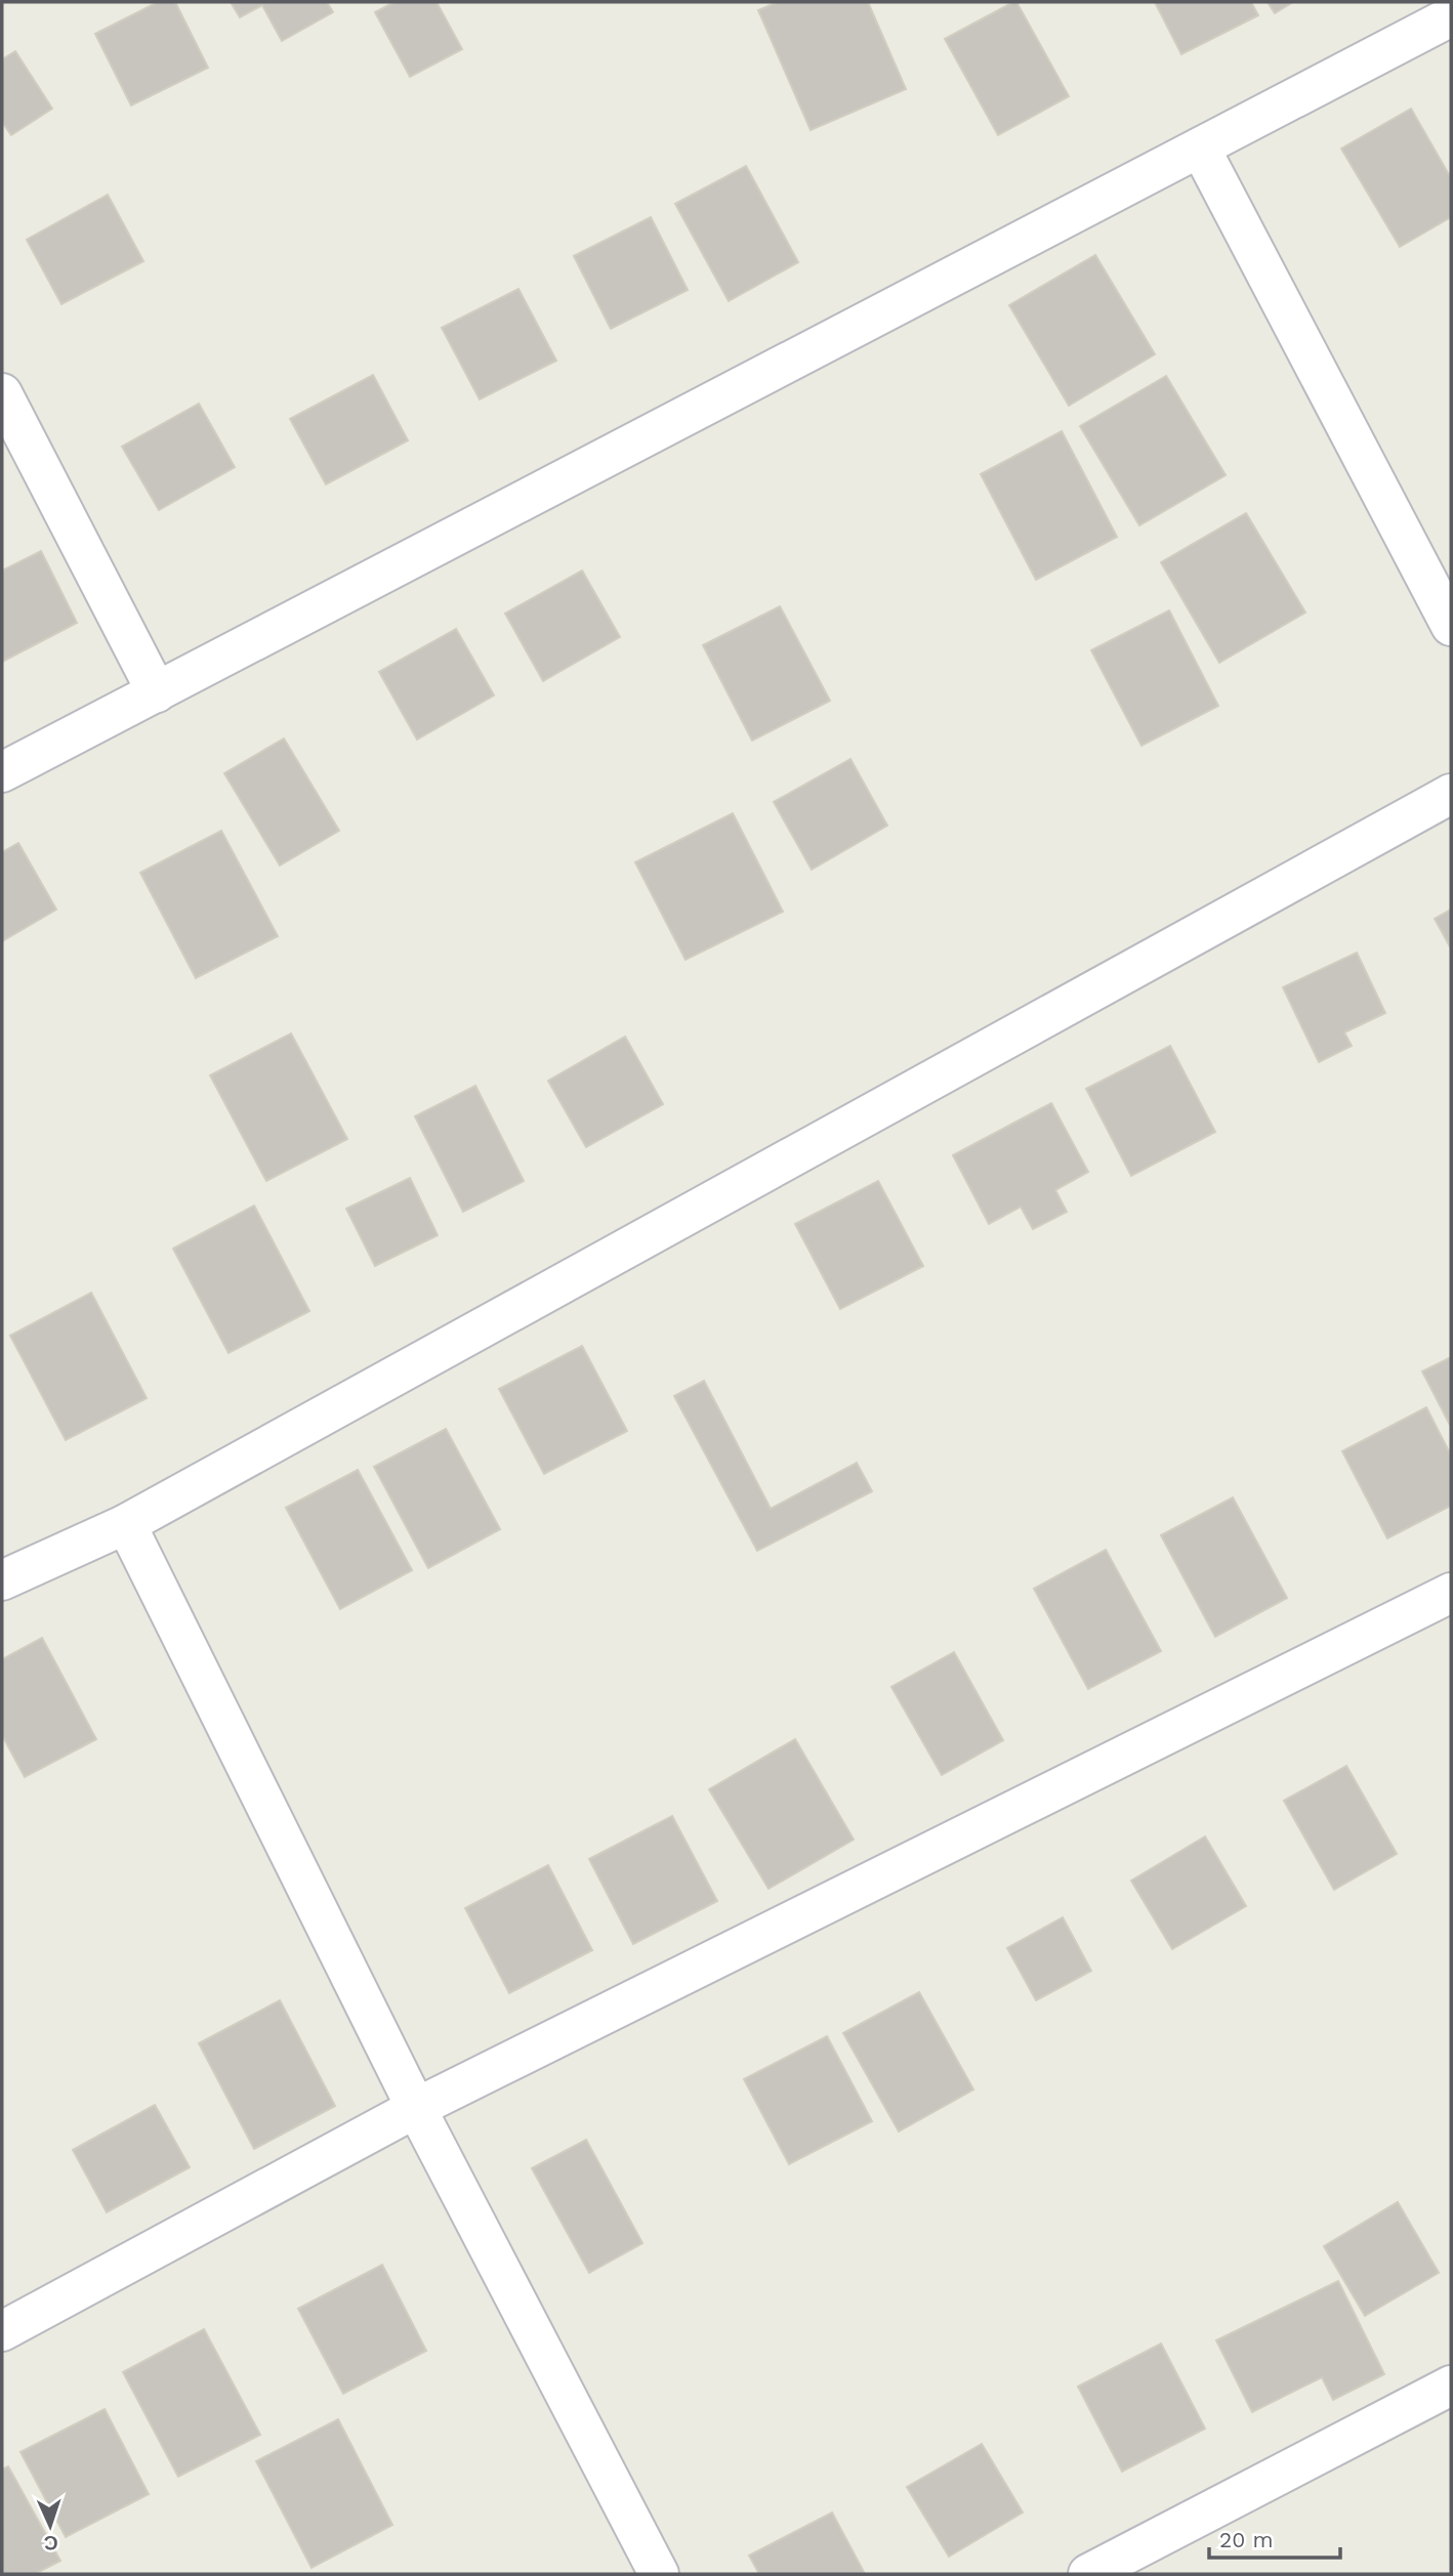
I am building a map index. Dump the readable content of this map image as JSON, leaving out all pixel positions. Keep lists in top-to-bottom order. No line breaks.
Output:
{"scale_bar":"20 m","north":"bottom"}
